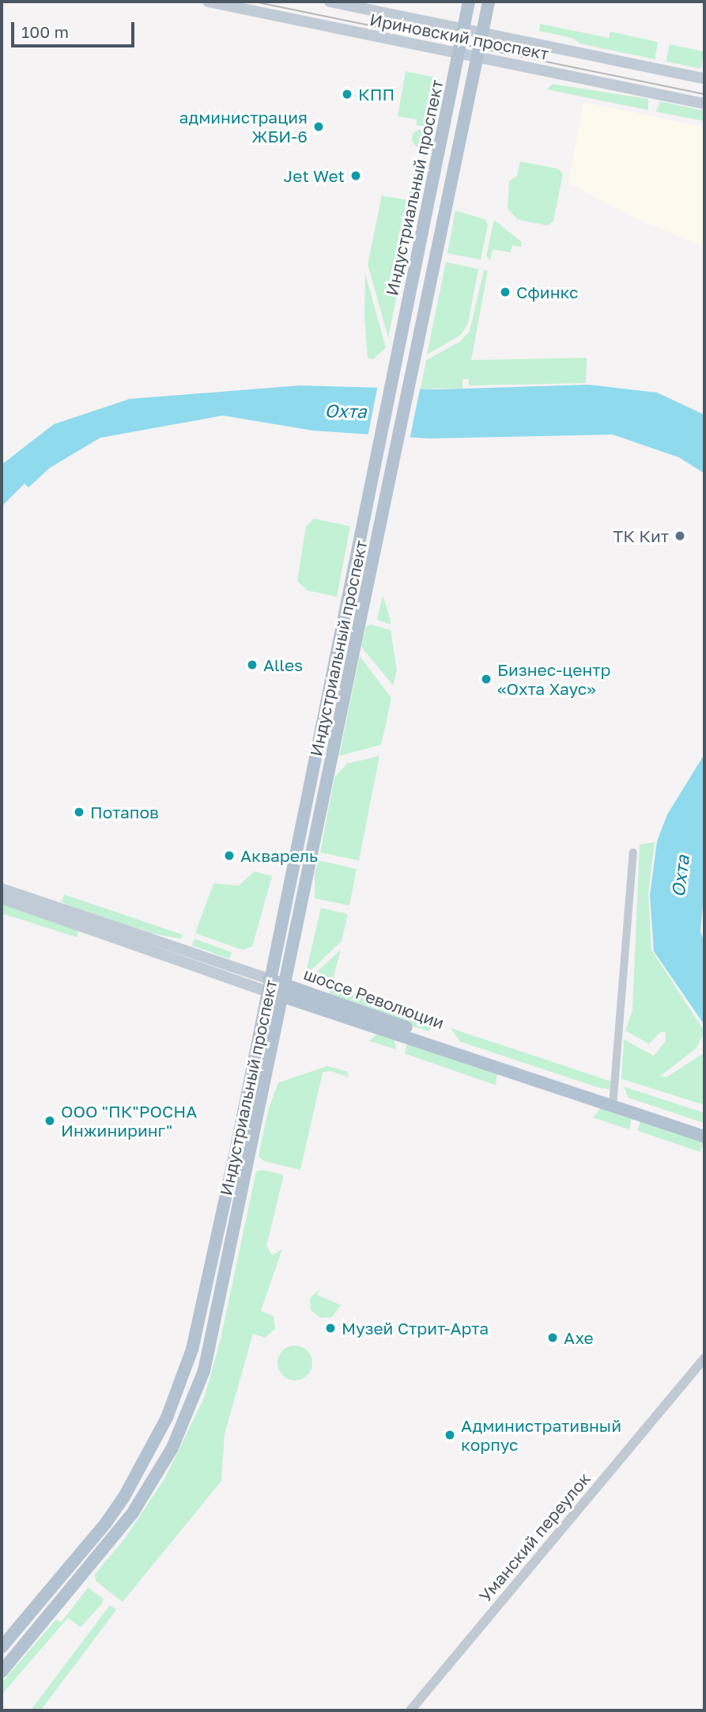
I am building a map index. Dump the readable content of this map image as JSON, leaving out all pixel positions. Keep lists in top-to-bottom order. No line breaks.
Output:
{"streets":{"main road":["Ириновский проспект","Индустриальный проспект","шоссе Революции"],"street":["Уманский переулок"]},"crossings":[["Ириновский проспект","Индустриальный проспект"],["Индустриальный проспект","шоссе Революции"]],"water":["Охта"],"places":["КПП","администрация ЖБИ-6","Jet Wet","Сфинкс","ТК Кит","Alles","Бизнес-центр «Охта Хаус»","Потапов","Акварель","ООО \"ПК\"РОСНА Инжиниринг\"","Музей Стрит-Арта","Ахе","Административный корпус"],"scale_bar":"100 m"}
